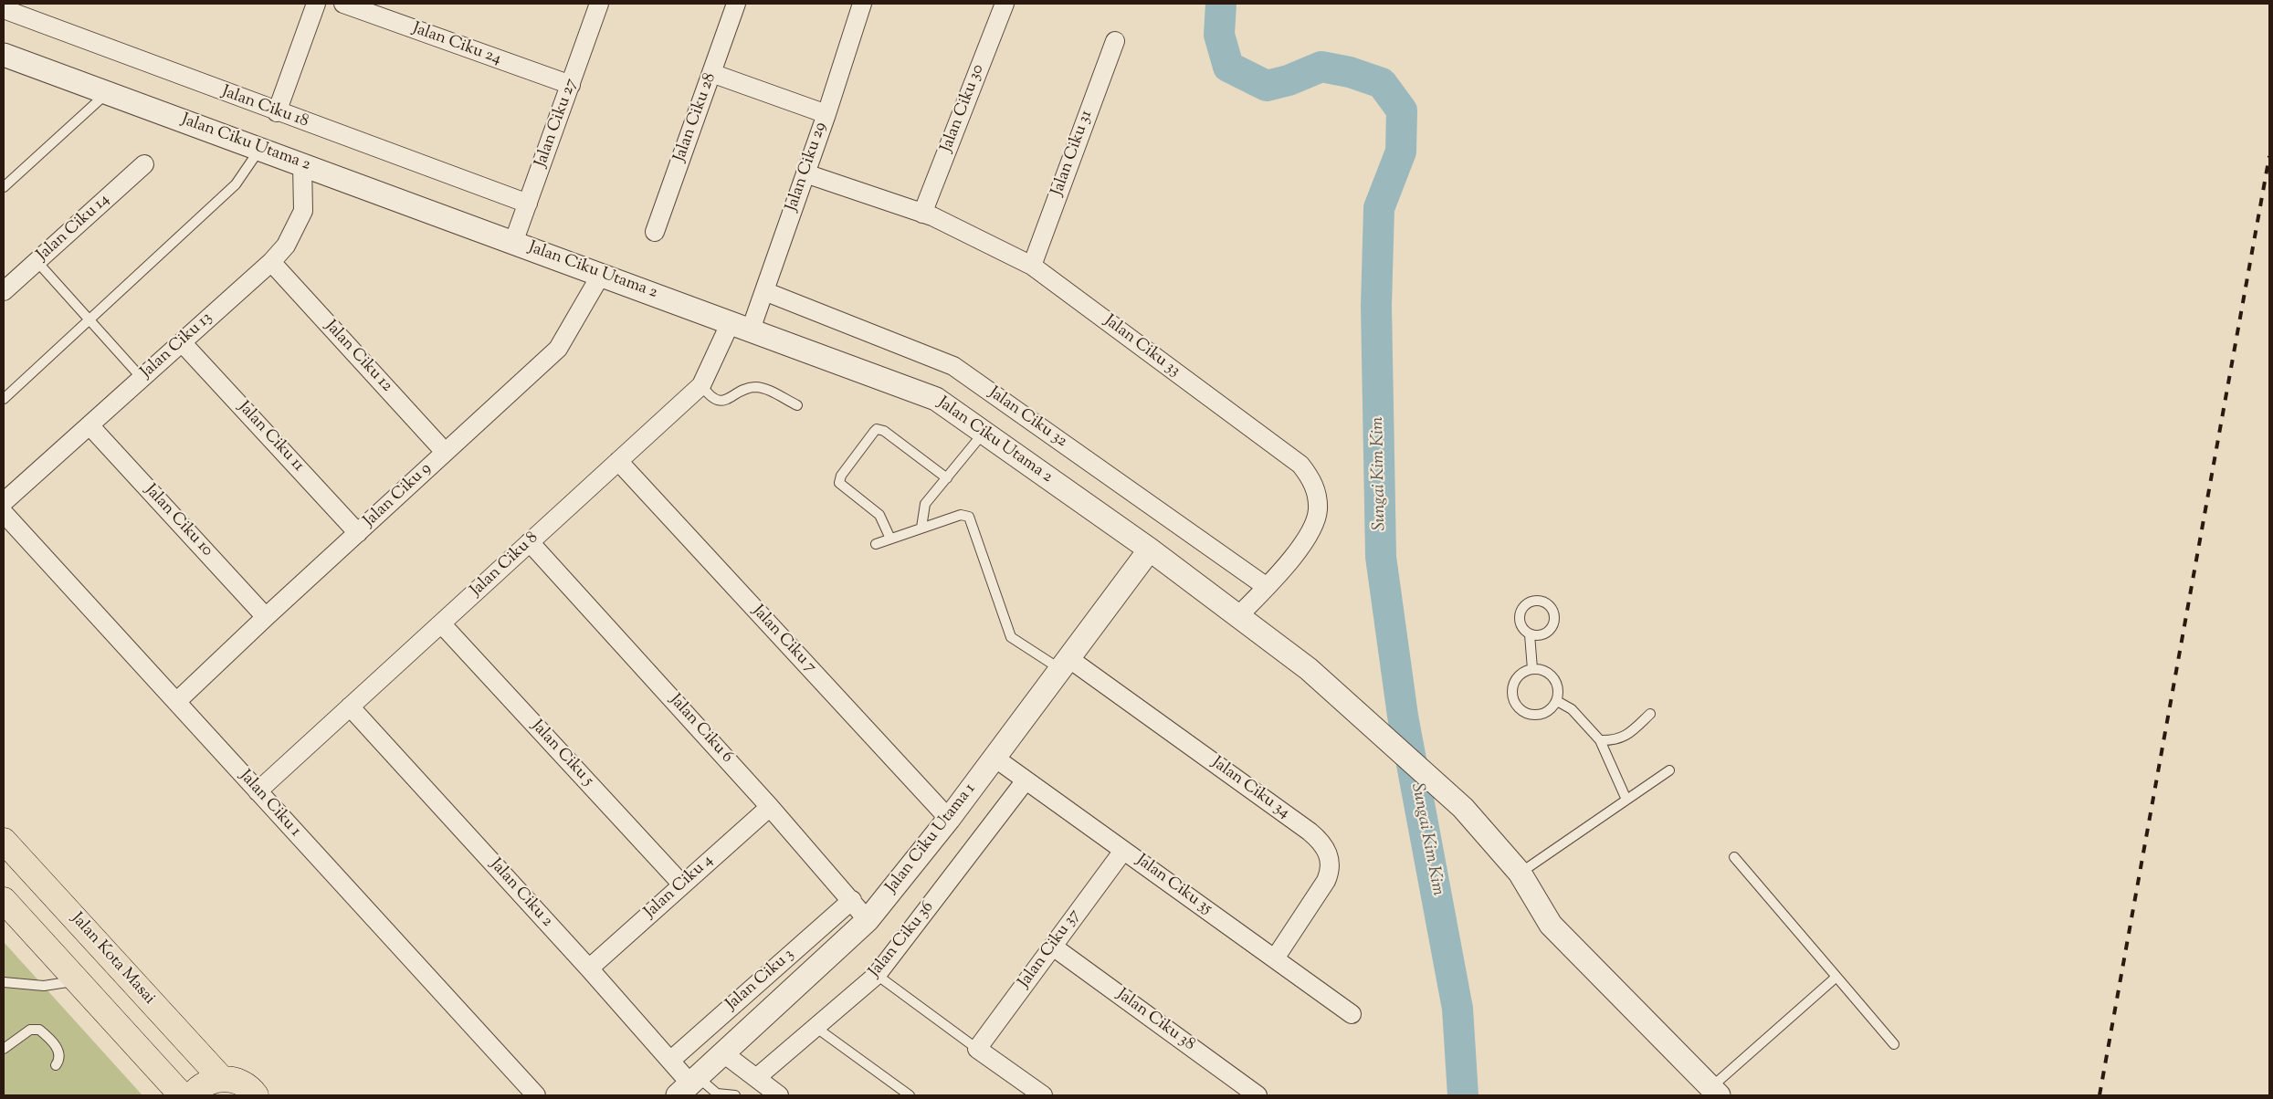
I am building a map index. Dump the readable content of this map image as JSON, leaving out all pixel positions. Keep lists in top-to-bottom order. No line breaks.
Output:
{"streets":{"main road":["Jalan Kota Masai"],"street":["Jalan Ciku 24","Jalan Ciku 18","Jalan Ciku 30","Jalan Ciku 28","Jalan Ciku 27","Jalan Ciku Utama 2","Jalan Ciku 31","Jalan Ciku 29","Jalan Ciku 14","Jalan Ciku 13","Jalan Ciku 33","Jalan Ciku 12","Jalan Ciku 32","Jalan Ciku 11","Jalan Ciku 9","Jalan Ciku 10","Jalan Ciku 8","Jalan Ciku 7","Jalan Ciku 6","Jalan Ciku 5","Jalan Ciku 34","Jalan Ciku 1","Jalan Ciku Utama 1","Jalan Ciku 35","Jalan Ciku 4","Jalan Ciku 2","Jalan Ciku 36","Jalan Ciku 37","Jalan Ciku 3","Jalan Ciku 38"]},"crossings":[["Jalan Ciku 24","Jalan Ciku 27"],["Jalan Ciku 18","Jalan Ciku 27"],["Jalan Ciku 30","Jalan Ciku 33"],["Jalan Ciku 27","Jalan Ciku Utama 2"],["Jalan Ciku Utama 2","Jalan Ciku 29"],["Jalan Ciku Utama 2","Jalan Ciku 13"],["Jalan Ciku Utama 2","Jalan Ciku 33"],["Jalan Ciku Utama 2","Jalan Ciku 9"],["Jalan Ciku Utama 2","Jalan Ciku 8"],["Jalan Ciku Utama 2","Jalan Ciku Utama 1"],["Jalan Ciku 31","Jalan Ciku 33"],["Jalan Ciku 29","Jalan Ciku 33"],["Jalan Ciku 29","Jalan Ciku 32"],["Jalan Ciku 29","Jalan Ciku 8"],["Jalan Ciku 13","Jalan Ciku 12"],["Jalan Ciku 13","Jalan Ciku 11"],["Jalan Ciku 13","Jalan Ciku 10"],["Jalan Ciku 33","Jalan Ciku 32"],["Jalan Ciku 12","Jalan Ciku 9"],["Jalan Ciku 11","Jalan Ciku 9"],["Jalan Ciku 9","Jalan Ciku 10"],["Jalan Ciku 9","Jalan Ciku 1"],["Jalan Ciku 8","Jalan Ciku 7"],["Jalan Ciku 8","Jalan Ciku 6"],["Jalan Ciku 8","Jalan Ciku 5"],["Jalan Ciku 8","Jalan Ciku 1"],["Jalan Ciku 8","Jalan Ciku 2"],["Jalan Ciku 7","Jalan Ciku Utama 1"],["Jalan Ciku 6","Jalan Ciku Utama 1"],["Jalan Ciku 6","Jalan Ciku 4"],["Jalan Ciku 6","Jalan Ciku 3"],["Jalan Ciku 5","Jalan Ciku 4"],["Jalan Ciku 34","Jalan Ciku Utama 1"],["Jalan Ciku 34","Jalan Ciku 35"],["Jalan Ciku Utama 1","Jalan Ciku 35"],["Jalan Ciku Utama 1","Jalan Ciku 2"],["Jalan Ciku 35","Jalan Ciku 36"],["Jalan Ciku 35","Jalan Ciku 37"],["Jalan Ciku 4","Jalan Ciku 2"],["Jalan Ciku 2","Jalan Ciku 3"],["Jalan Ciku 37","Jalan Ciku 38"]],"water":["Sungai Kim Kim"]}
